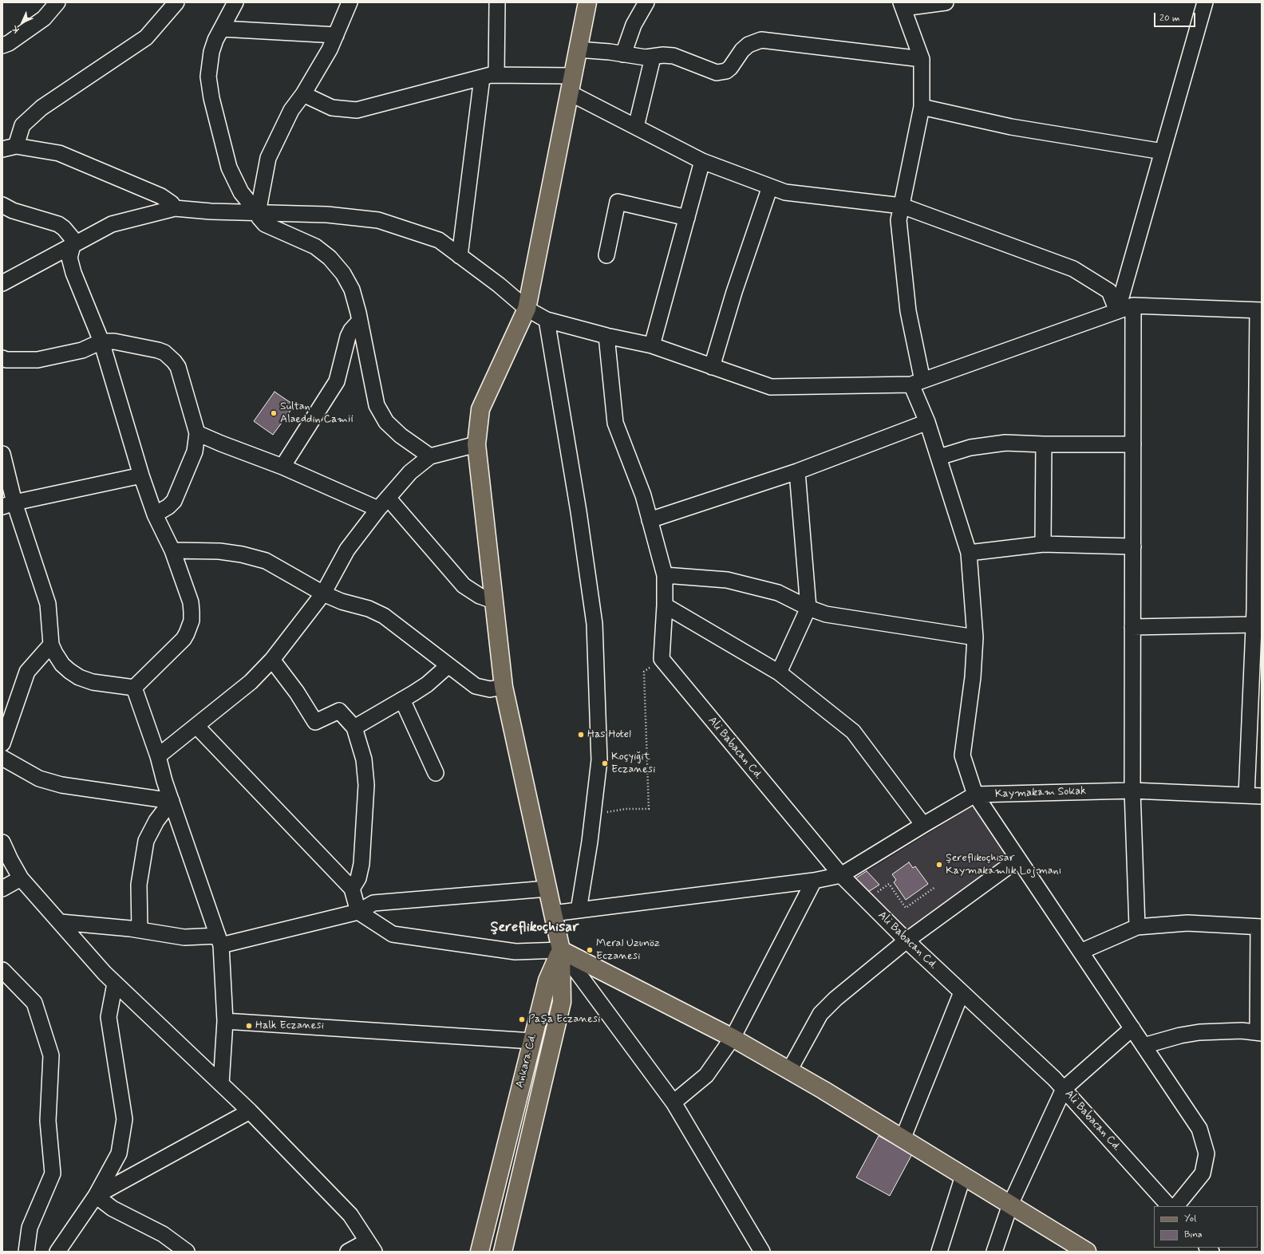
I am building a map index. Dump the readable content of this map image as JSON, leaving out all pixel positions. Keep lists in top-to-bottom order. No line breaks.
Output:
{"streets":{"main road":["Ankara Cd."],"street":["Ali Babacan Cd.","Kaymakam Sokak"]},"crossings":[["Ali Babacan Cd.","Kaymakam Sokak"]],"districts":["Şereflikoçhisar"],"places":["Sultan Alaeddin Camii","Has Hotel","Koçyiğit Eczanesi","Şereflikoçhisar Kaymakamlık Lojmanı","Meral Uzunöz Eczanesi","Paşa Eczanesi","Halk Eczanesi"],"legend":["Yol","Bina"],"scale_bar":"20 m","north":"bottom left"}
